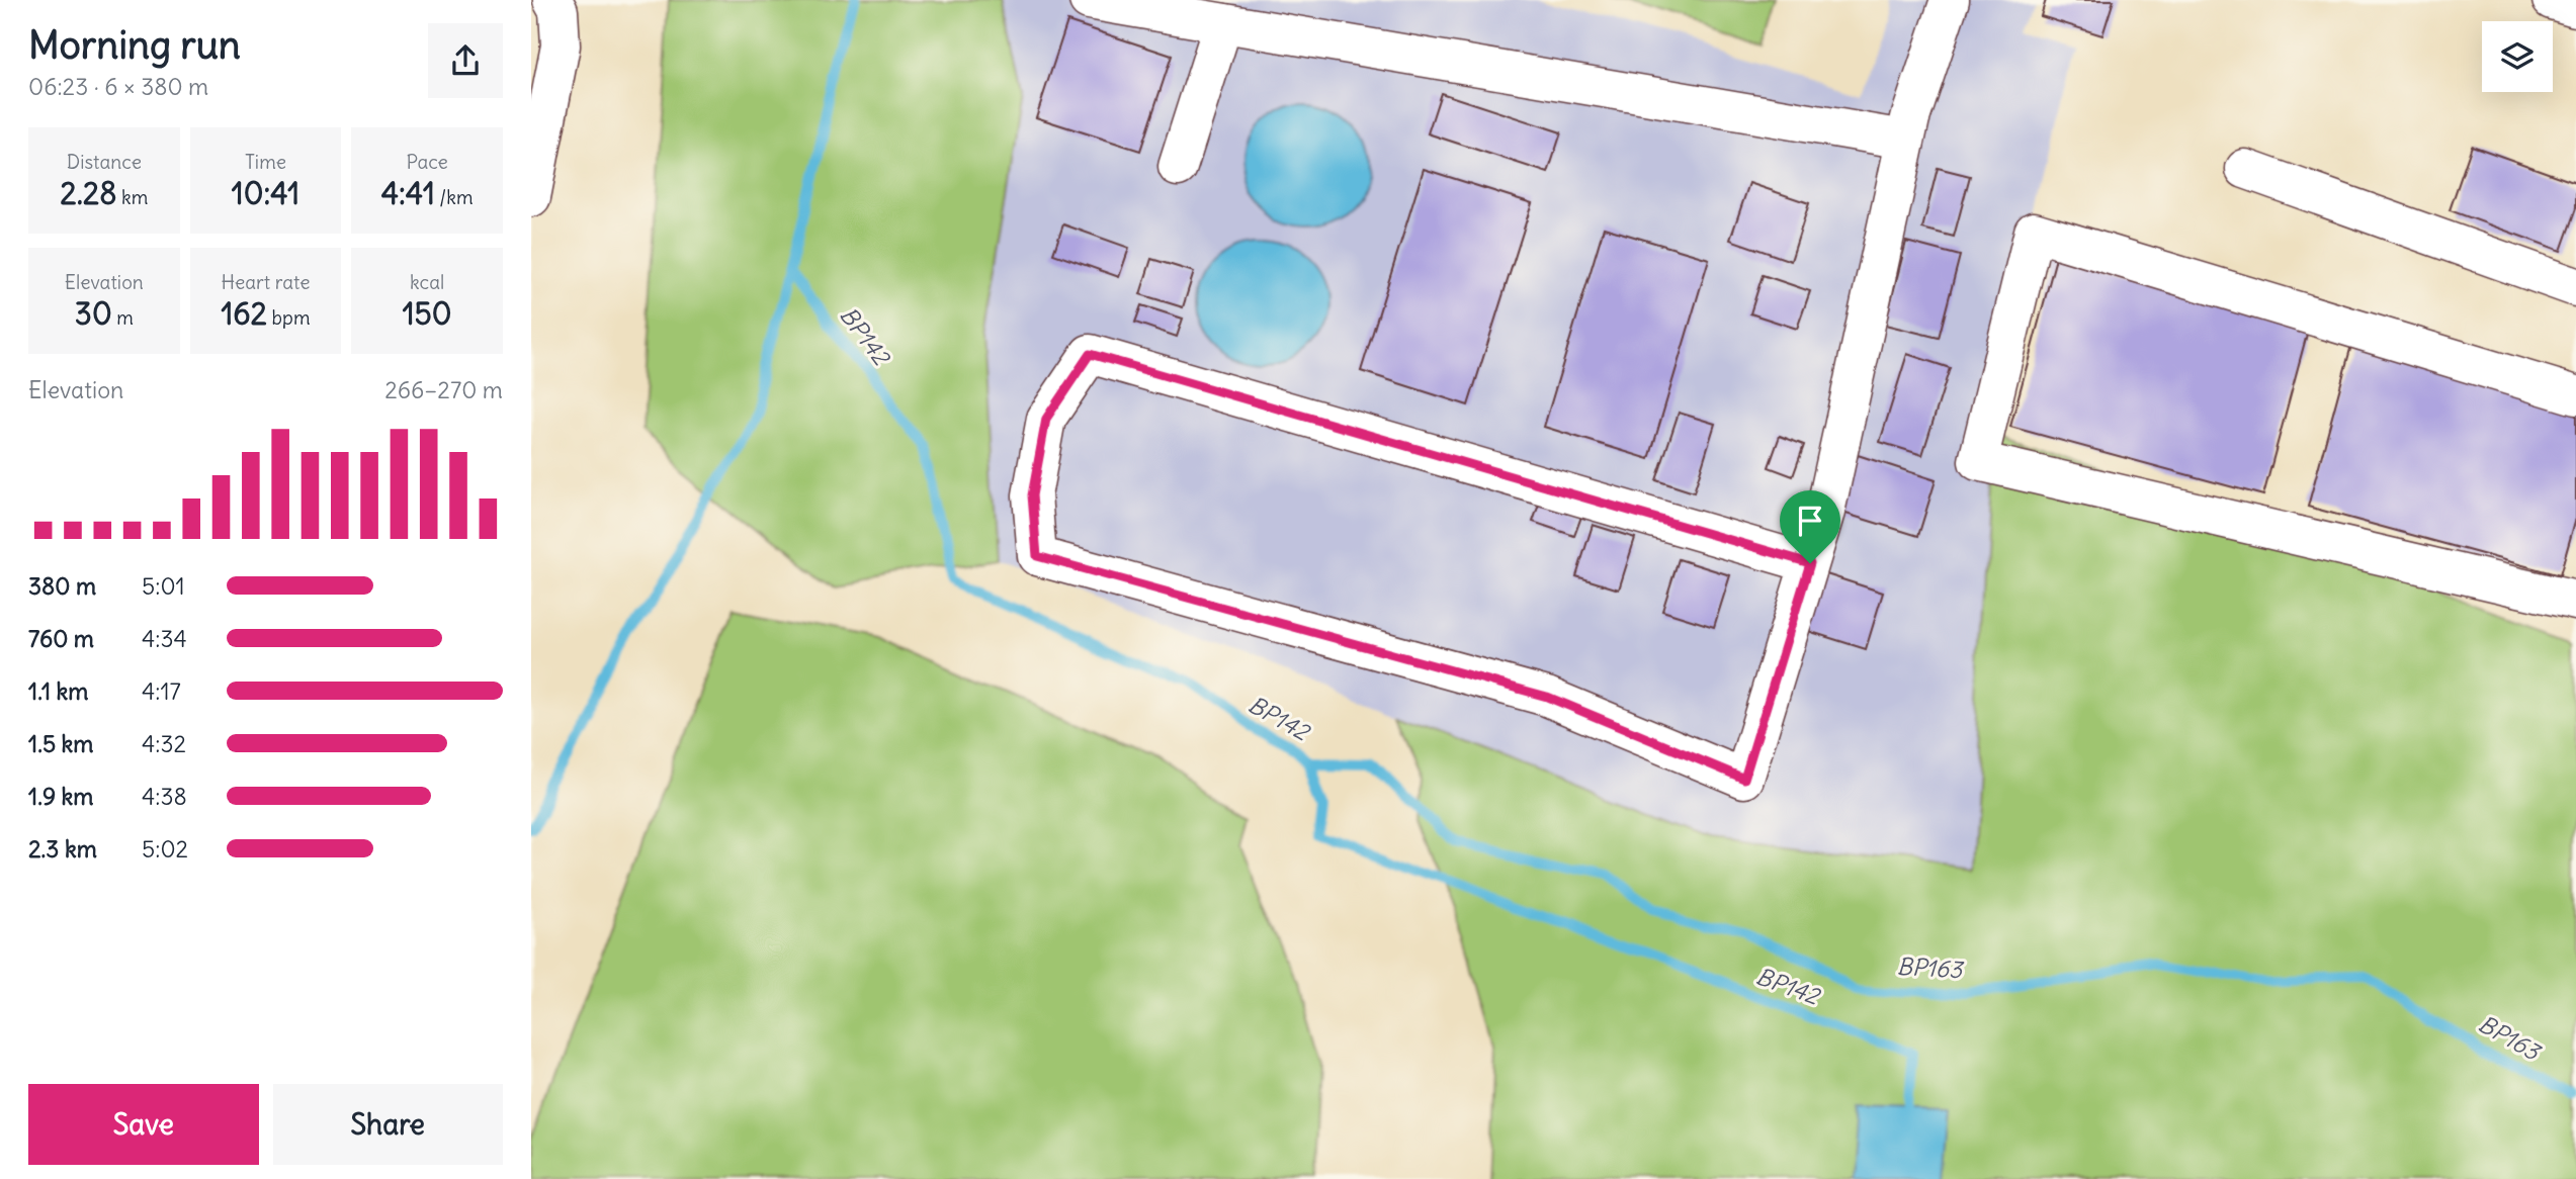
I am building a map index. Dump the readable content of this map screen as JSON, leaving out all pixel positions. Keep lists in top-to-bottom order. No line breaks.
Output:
{"water":["BP142","BP163"],"page":{"heading":["Morning run","06:23 · 6 × 380 m"],"stats":[["Distance","2.28 km"],["Time","10:41"],["Pace","4:41 /km"],["Elevation","30 m"],["Heart rate","162 bpm"],["kcal","150"]],"chart":["Elevation","266–270 m"],"list":[{"name":"380 m","note":"5:01"},{"name":"760 m","note":"4:34"},{"name":"1.1 km","note":"4:17"},{"name":"1.5 km","note":"4:32"},{"name":"1.9 km","note":"4:38"},{"name":"2.3 km","note":"5:02"}],"buttons":["Save","Share"]}}
